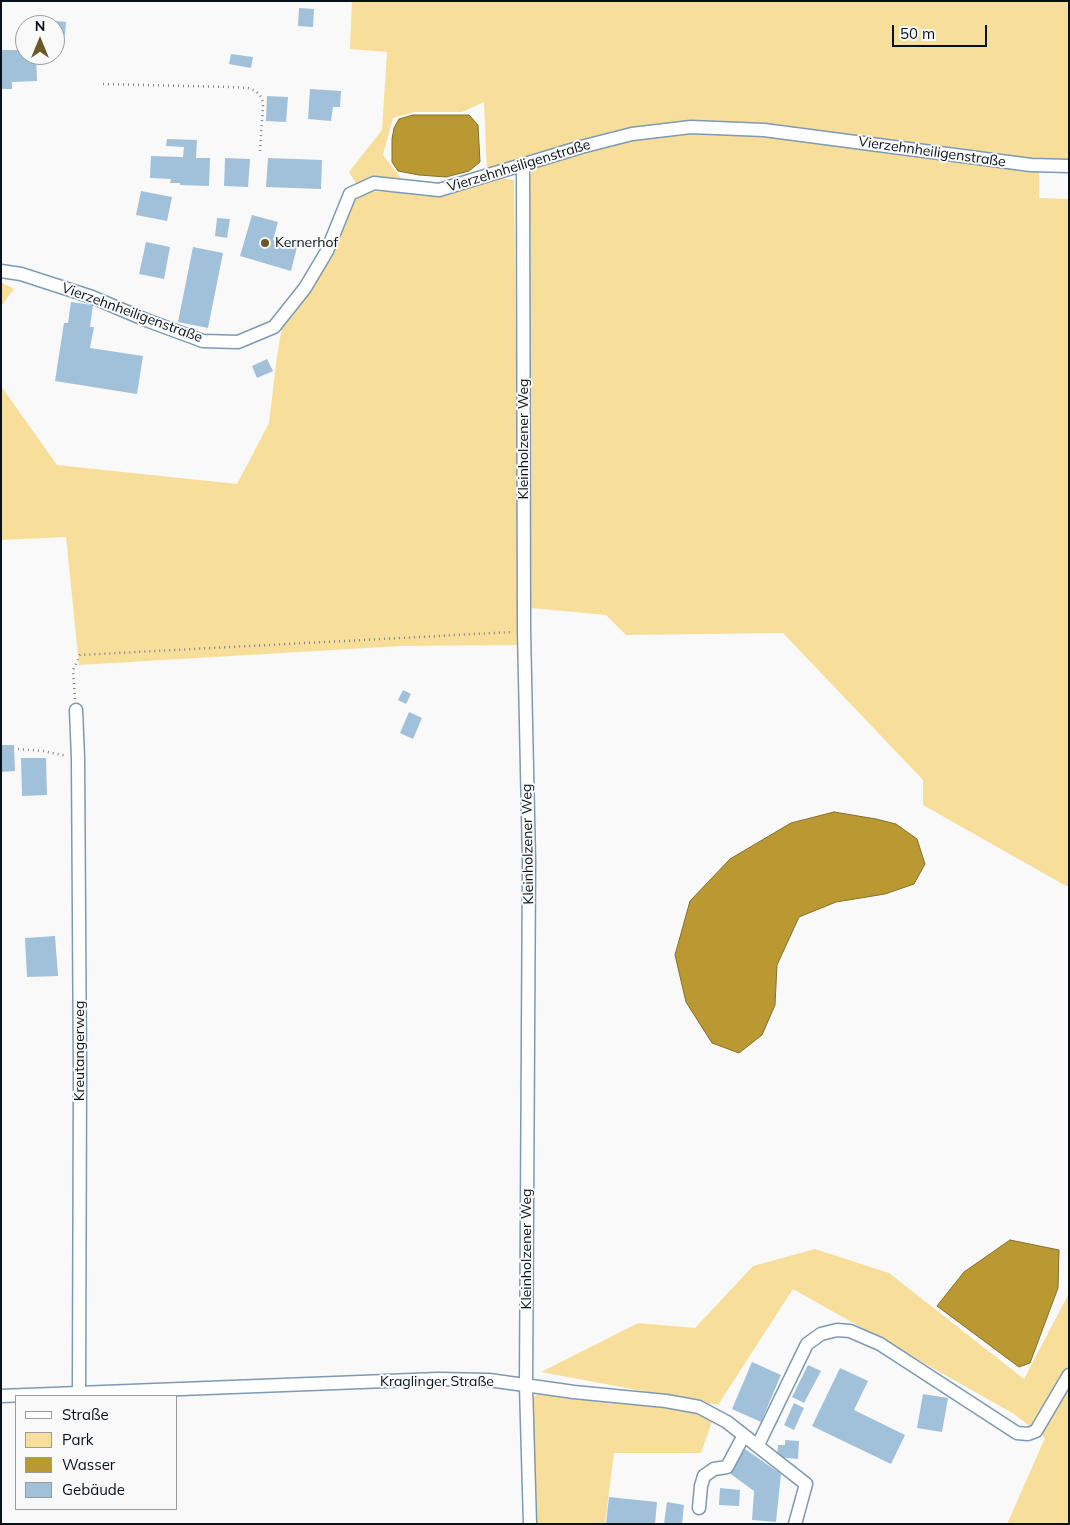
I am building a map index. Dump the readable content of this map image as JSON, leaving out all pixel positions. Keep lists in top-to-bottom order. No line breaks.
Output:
{"streets":{"street":["Vierzehnheiligenstraße","Kleinholzener Weg","Kreutangerweg","Kraglinger Straße"]},"crossings":[["Vierzehnheiligenstraße","Kleinholzener Weg"],["Kleinholzener Weg","Kraglinger Straße"],["Kreutangerweg","Kraglinger Straße"]],"places":["Kernerhof"],"legend":["Straße","Park","Wasser","Gebäude"],"scale_bar":"50 m","north":"top"}
